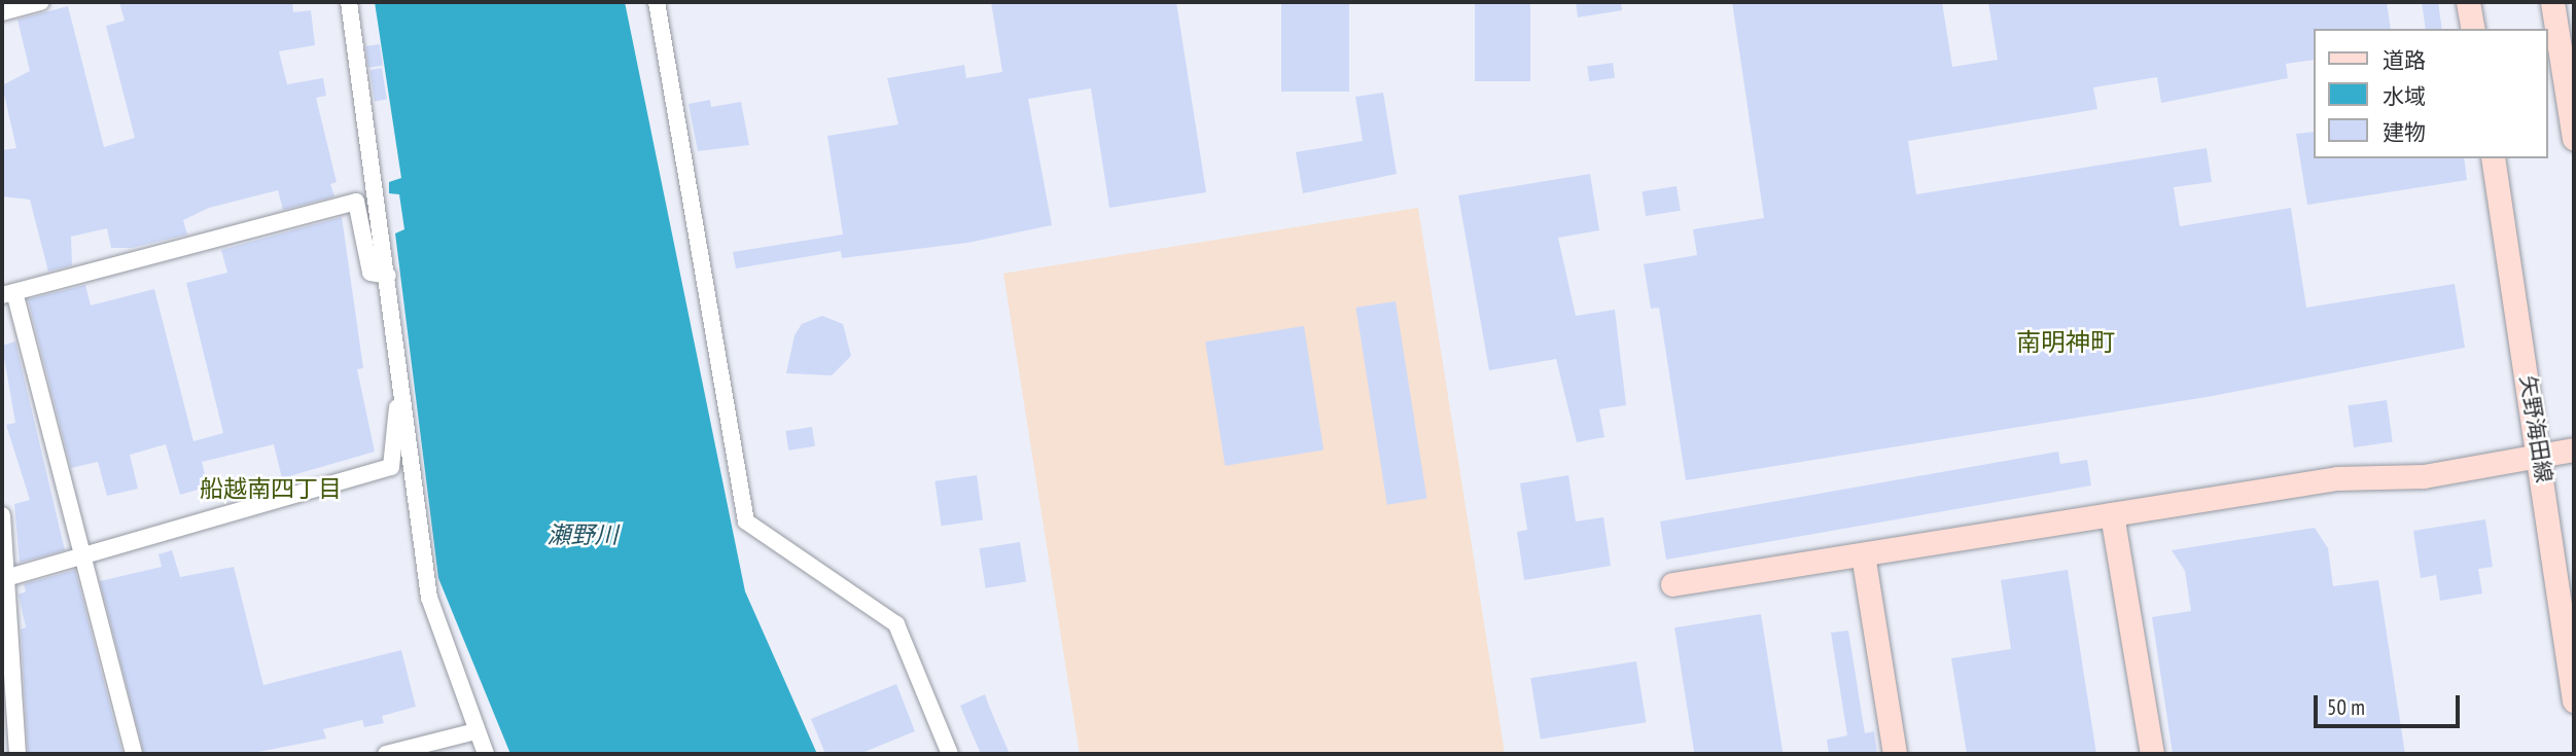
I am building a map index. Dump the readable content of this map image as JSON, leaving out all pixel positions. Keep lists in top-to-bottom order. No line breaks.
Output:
{"streets":{"street":["矢野海田線"]},"districts":["南明神町","船越南四丁目"],"water":["瀬野川"],"legend":["道路","水域","建物"],"scale_bar":"50 m"}
